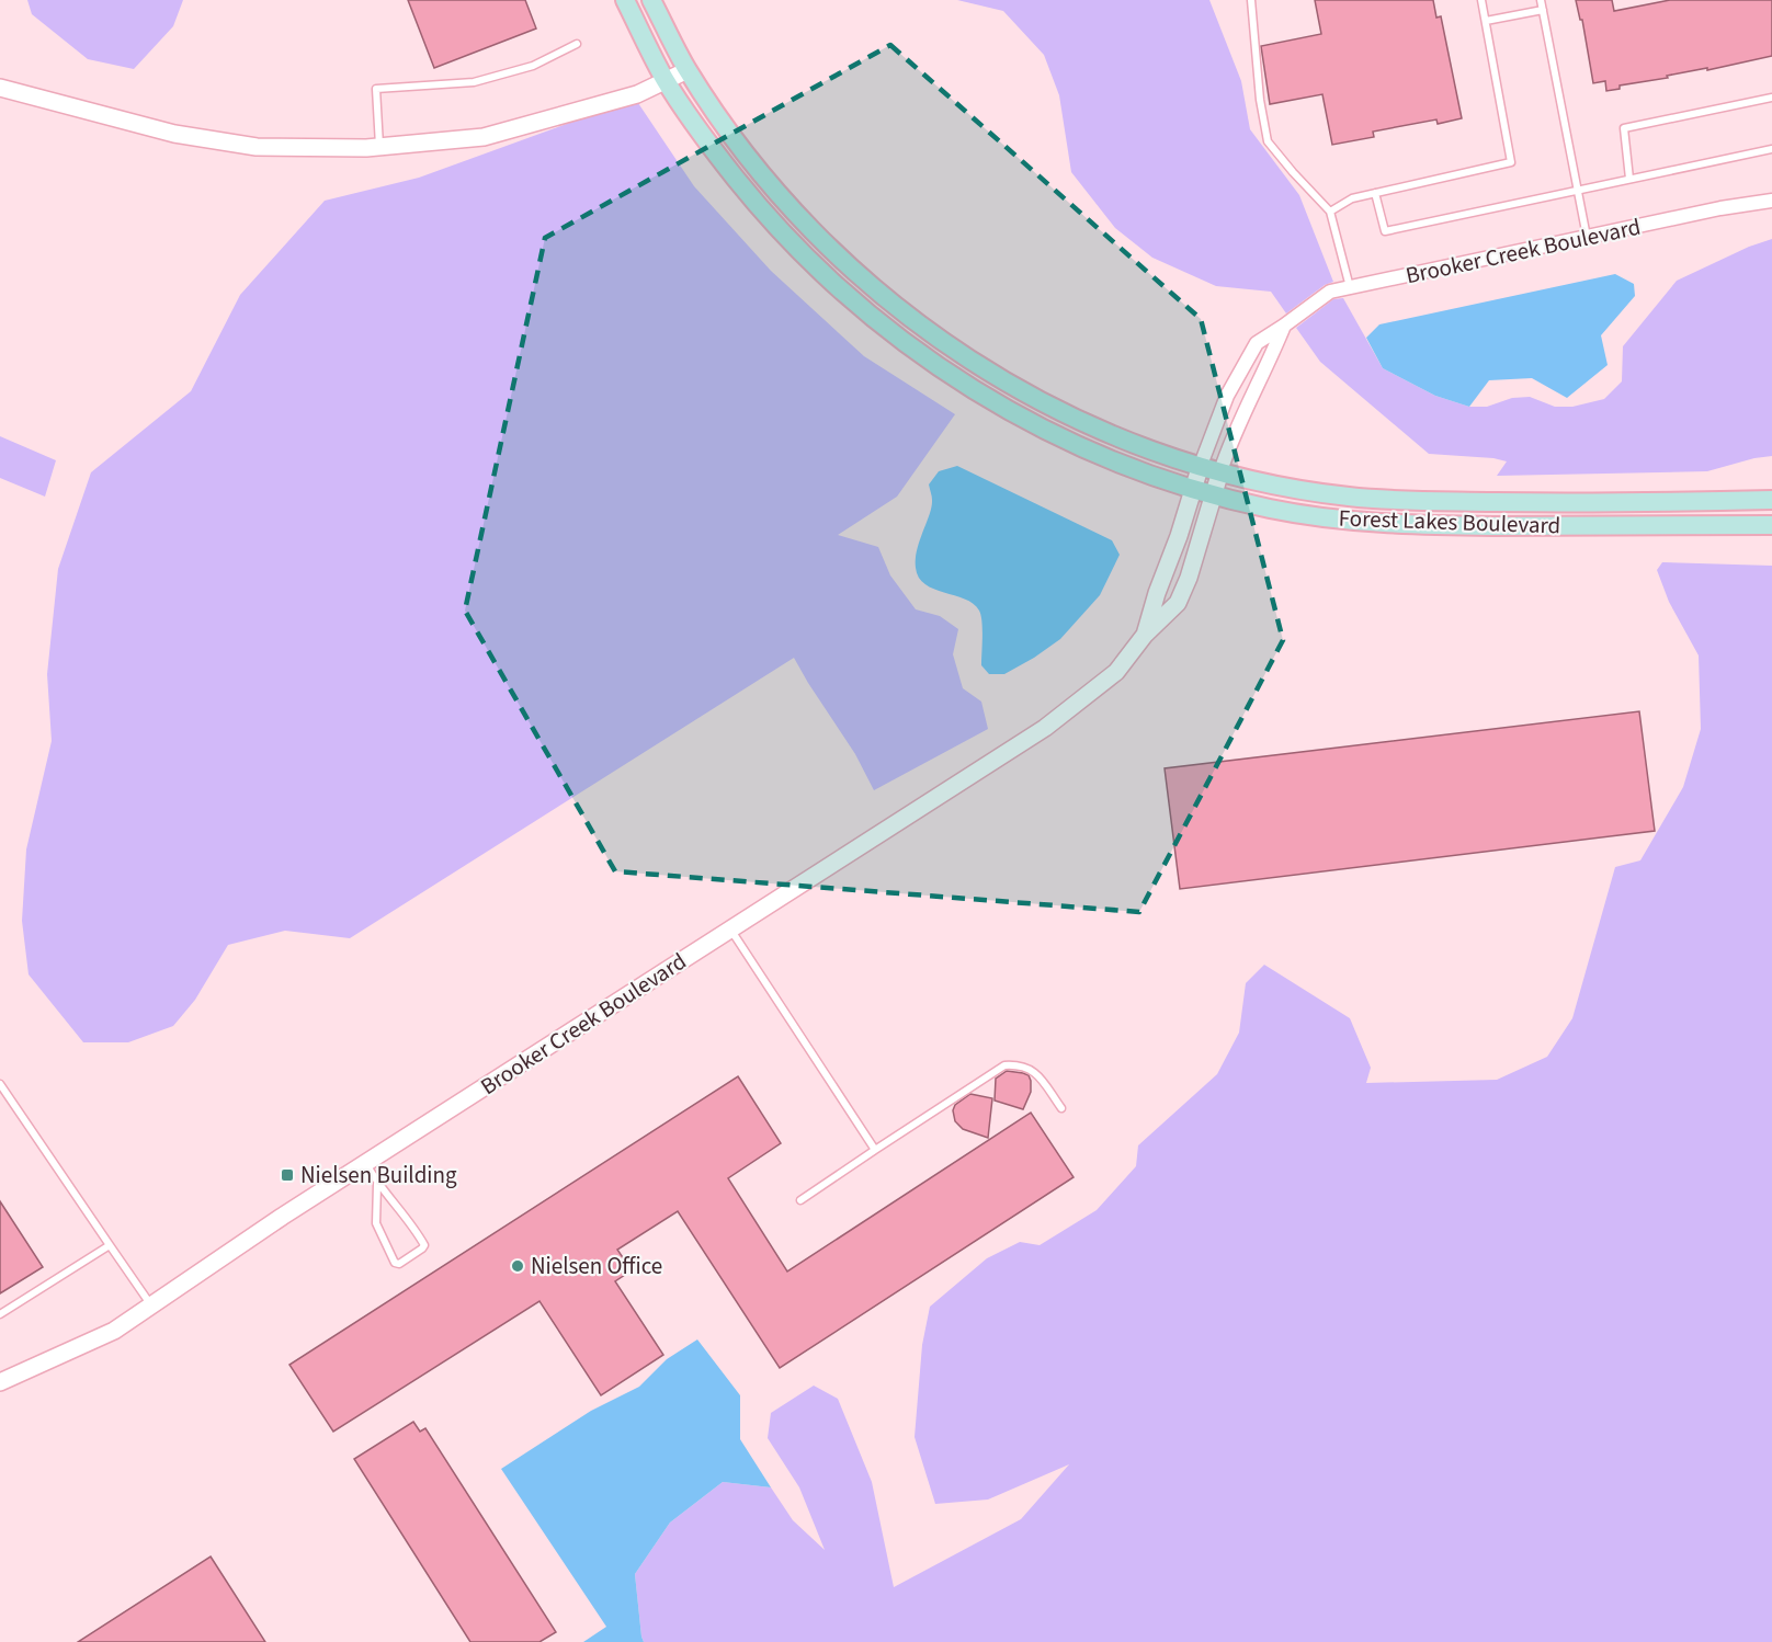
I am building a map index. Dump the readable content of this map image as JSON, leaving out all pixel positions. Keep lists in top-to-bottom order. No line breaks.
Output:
{"streets":{"main road":["Forest Lakes Boulevard"],"street":["Brooker Creek Boulevard"]},"crossings":[["Brooker Creek Boulevard","Forest Lakes Boulevard"]],"places":{"transit":["Nielsen Building"],"other":["Nielsen Office"]}}
